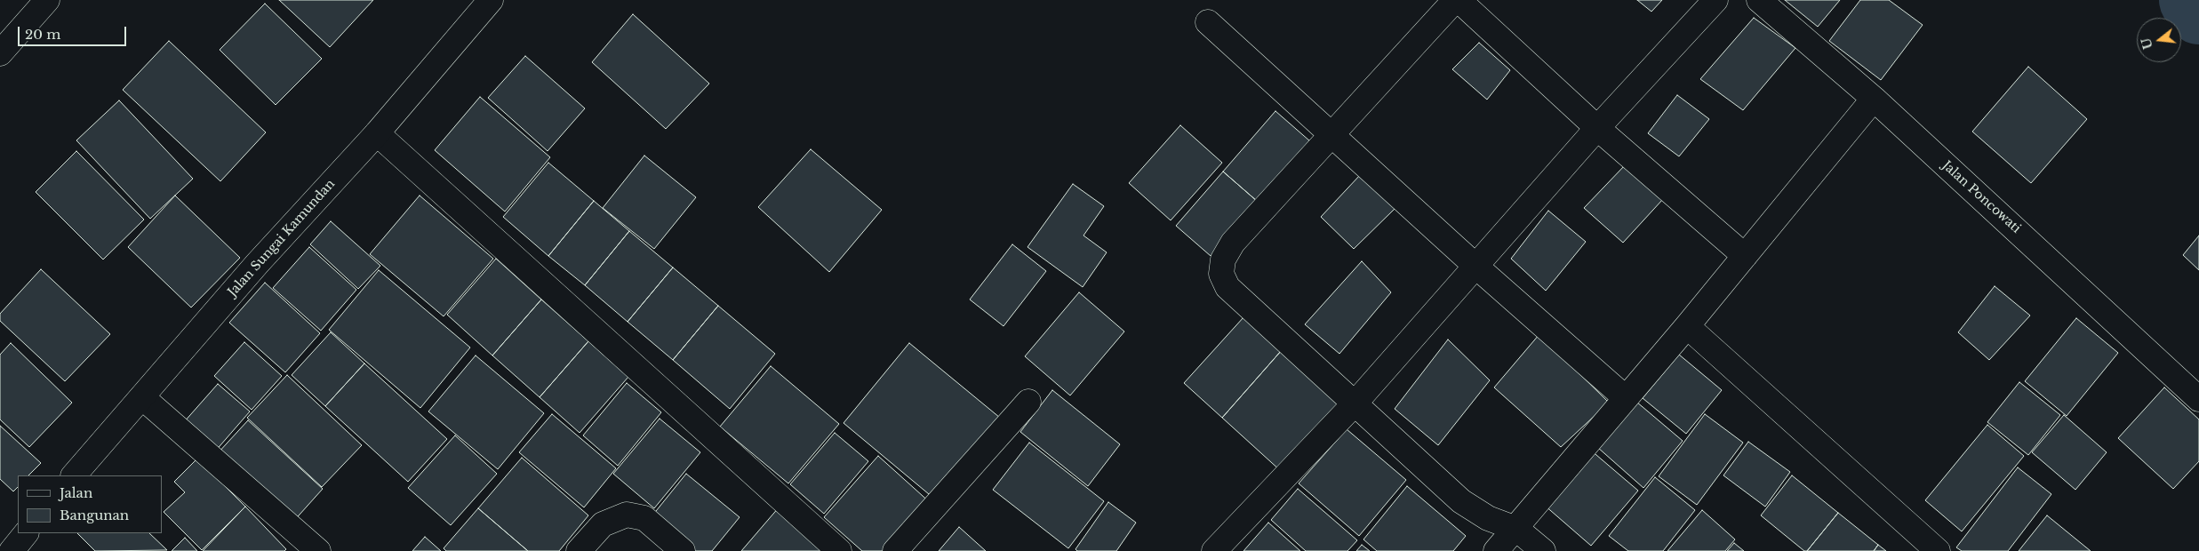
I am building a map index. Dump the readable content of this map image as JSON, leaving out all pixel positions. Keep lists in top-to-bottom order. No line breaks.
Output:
{"streets":{"street":["Jalan Poncowati","Jalan Sungai Kamundan"]},"legend":["Jalan","Bangunan"],"scale_bar":"20 m","north":"left"}
